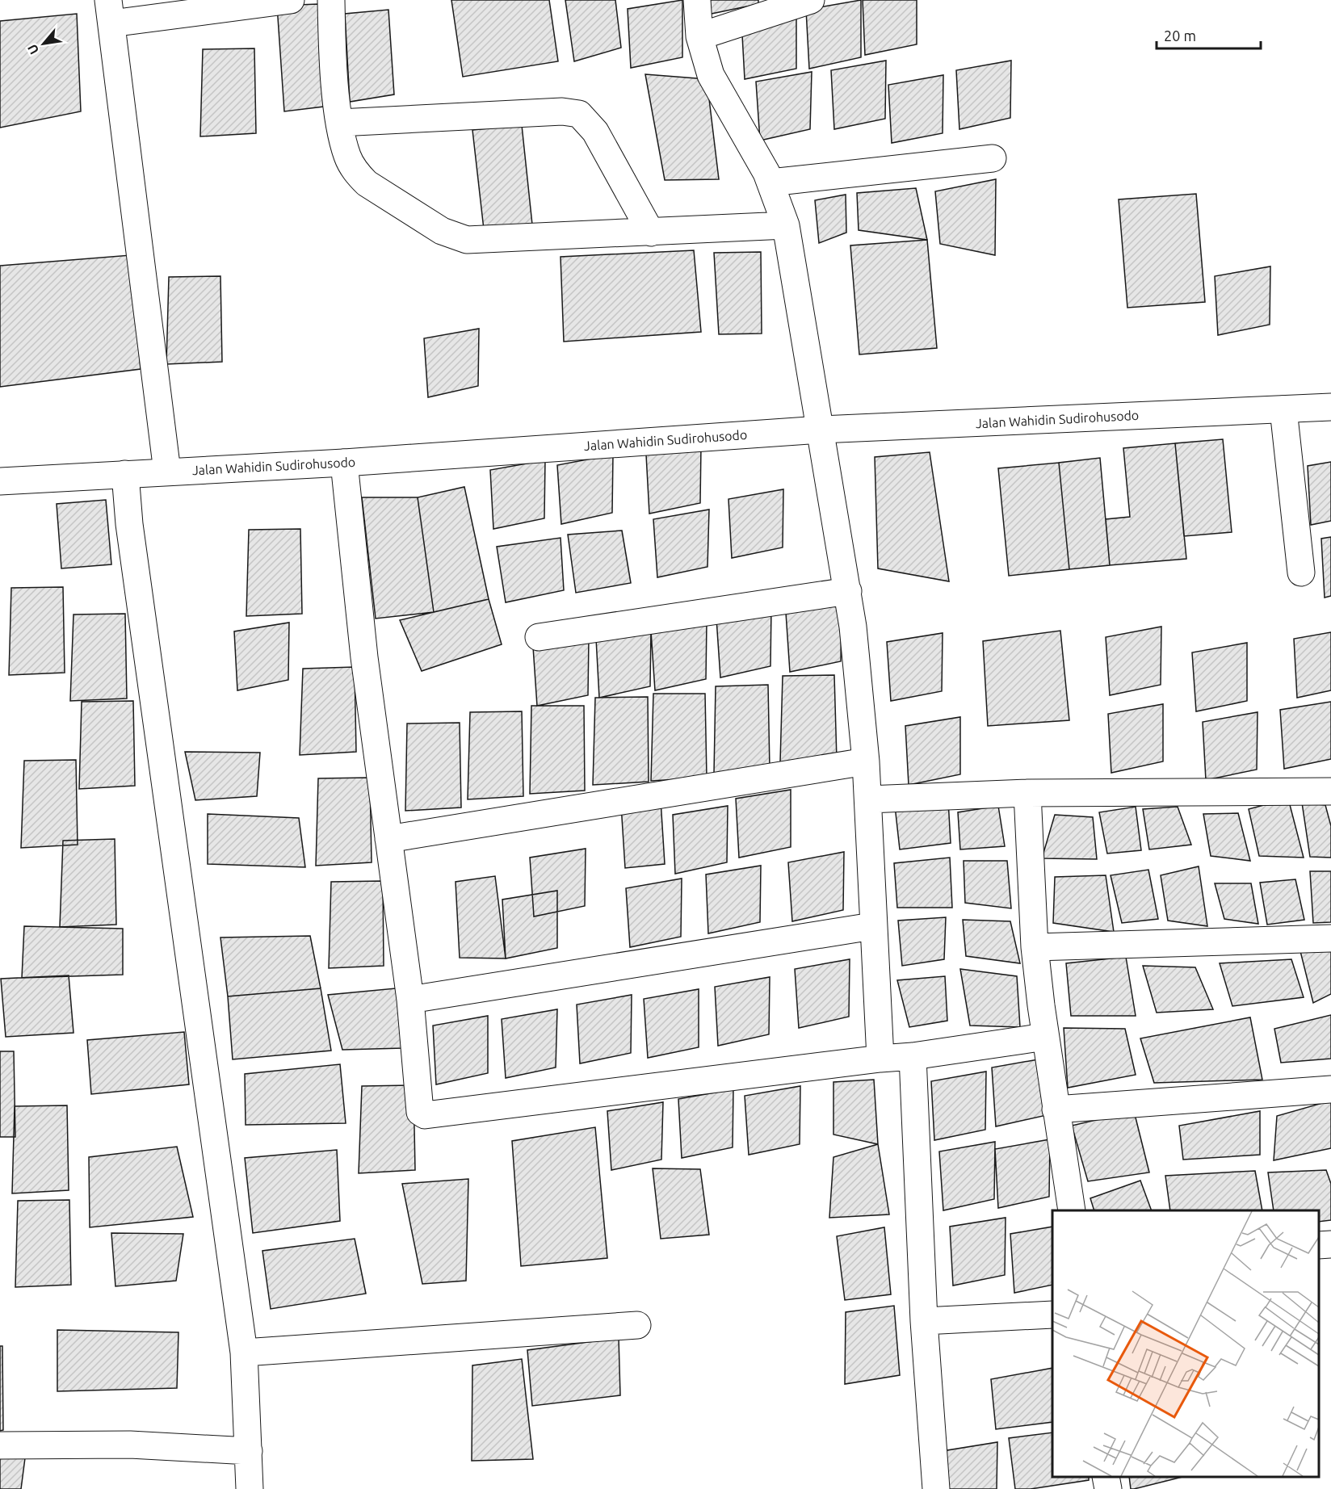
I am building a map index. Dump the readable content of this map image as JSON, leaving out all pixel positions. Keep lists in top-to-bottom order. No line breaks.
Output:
{"streets":{"main road":["Jalan Wahidin Sudirohusodo"]},"scale_bar":"20 m","north":"bottom left"}
